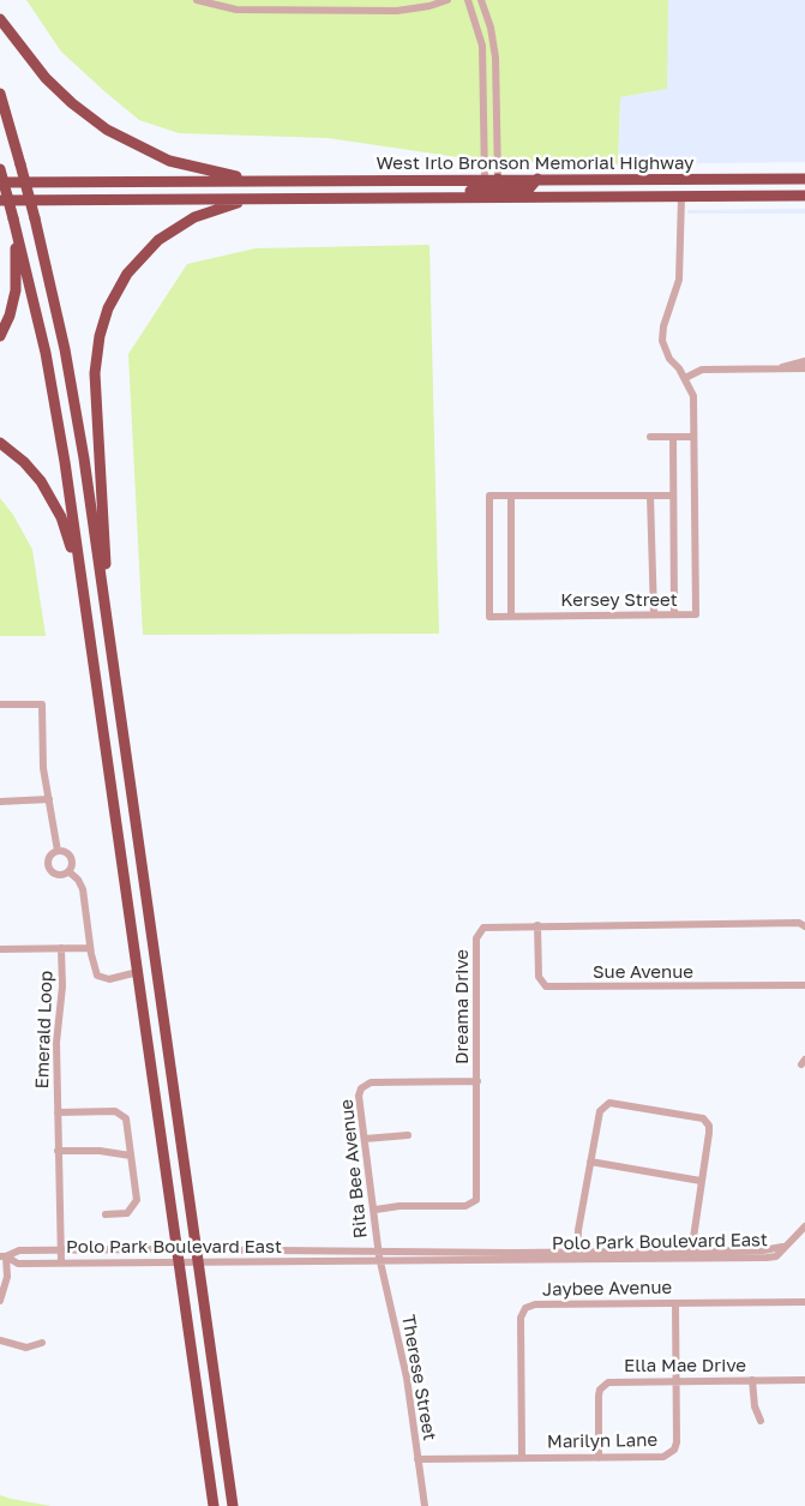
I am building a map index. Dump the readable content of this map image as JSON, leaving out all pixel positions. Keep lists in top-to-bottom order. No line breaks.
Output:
{"streets":{"highway":["West Irlo Bronson Memorial Highway"],"street":["Kersey Street","Sue Avenue","Dreama Drive","Emerald Loop","Rita Bee Avenue","Polo Park Boulevard East","Jaybee Avenue","Ella Mae Drive","Therese Street","Marilyn Lane"]},"crossings":[["West Irlo Bronson Memorial Highway","Kersey Street"],["Sue Avenue","Dreama Drive"],["Dreama Drive","Rita Bee Avenue"],["Emerald Loop","Polo Park Boulevard East"],["Rita Bee Avenue","Polo Park Boulevard East"],["Rita Bee Avenue","Therese Street"],["Polo Park Boulevard East","Therese Street"],["Jaybee Avenue","Marilyn Lane"],["Ella Mae Drive","Marilyn Lane"],["Therese Street","Marilyn Lane"]]}
